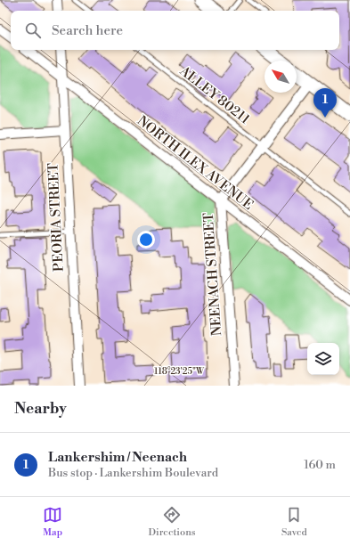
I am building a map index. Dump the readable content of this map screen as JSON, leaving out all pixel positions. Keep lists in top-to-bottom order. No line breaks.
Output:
{"streets":{"street":["NORTH ILEX AVENUE","PEORIA STREET","NEENACH STREET"],"lane":["ALLEY 80211"]},"crossings":[["ALLEY 80211","NEENACH STREET"],["NORTH ILEX AVENUE","PEORIA STREET"],["NORTH ILEX AVENUE","NEENACH STREET"]],"north":"top left","page":{"search":"Search here","pins":"1","heading":"Nearby","list":[{"mark":"1","name":"Lankershim / Neenach","note":"Bus stop · Lankershim Boulevard","value":"160 m"}],"nav":["Map","Directions","Saved"]},"coordinates":["118°23'25\"W"]}
